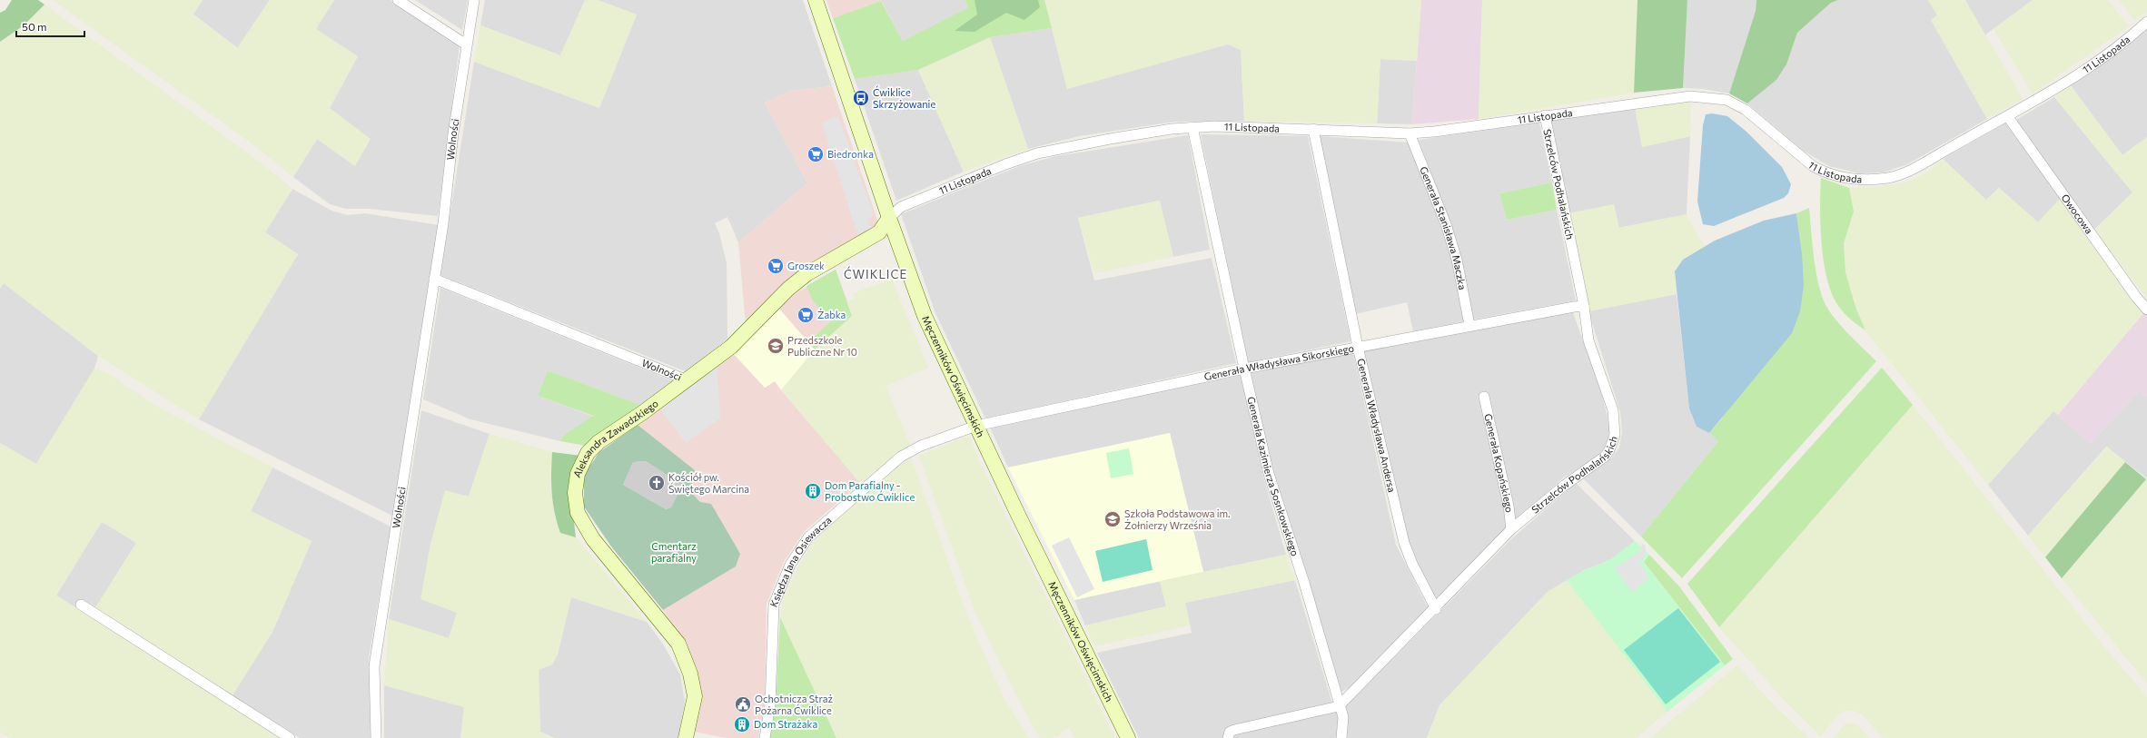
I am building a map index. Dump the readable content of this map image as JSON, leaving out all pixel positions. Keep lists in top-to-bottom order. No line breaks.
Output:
{"streets":{"main road":["Męczenników Oświęcimskich","Aleksandra Zawadzkiego"],"street":["11 Listopada","Wolności","Strzelców Podhalańskich","Owocowa","Generała Stanisława Maczka","Generała Władysława Sikorskiego","Generała Władysława Andersa","Generała Kopańskiego","Generała Kazimierza Sosnkowskiego","Księdza Jana Osiewacza"]},"crossings":[["11 Listopada","Strzelców Podhalańskich"],["11 Listopada","Owocowa"],["11 Listopada","Generała Stanisława Maczka"],["11 Listopada","Męczenników Oświęcimskich"],["11 Listopada","Generała Władysława Andersa"],["11 Listopada","Aleksandra Zawadzkiego"],["11 Listopada","Generała Kazimierza Sosnkowskiego"],["Wolności","Aleksandra Zawadzkiego"],["Strzelców Podhalańskich","Generała Władysława Sikorskiego"],["Strzelców Podhalańskich","Generała Władysława Andersa"],["Strzelców Podhalańskich","Generała Kopańskiego"],["Strzelców Podhalańskich","Generała Kazimierza Sosnkowskiego"],["Generała Stanisława Maczka","Generała Władysława Sikorskiego"],["Generała Władysława Sikorskiego","Męczenników Oświęcimskich"],["Generała Władysława Sikorskiego","Generała Władysława Andersa"],["Generała Władysława Sikorskiego","Generała Kazimierza Sosnkowskiego"],["Generała Władysława Sikorskiego","Księdza Jana Osiewacza"],["Męczenników Oświęcimskich","Aleksandra Zawadzkiego"],["Męczenników Oświęcimskich","Księdza Jana Osiewacza"]],"districts":["ĆWIKLICE"],"parks":["Cmentarz parafialny"],"places":{"bus stop":["Ćwiklice Skrzyżowanie"],"supermarket":["Biedronka","Groszek","Żabka"],"school or university":["Przedszkole Publiczne Nr 10","Szkoła Podstawowa im. Żołnierzy Września"],"church":["Kościół pw. Świętego Marcina"],"building":["Dom Parafialny - Probostwo Ćwiklice","Dom Strażaka"],"public building":["Ochotnicza Straż Pożarna Ćwiklice"]},"scale_bar":"50 m"}
